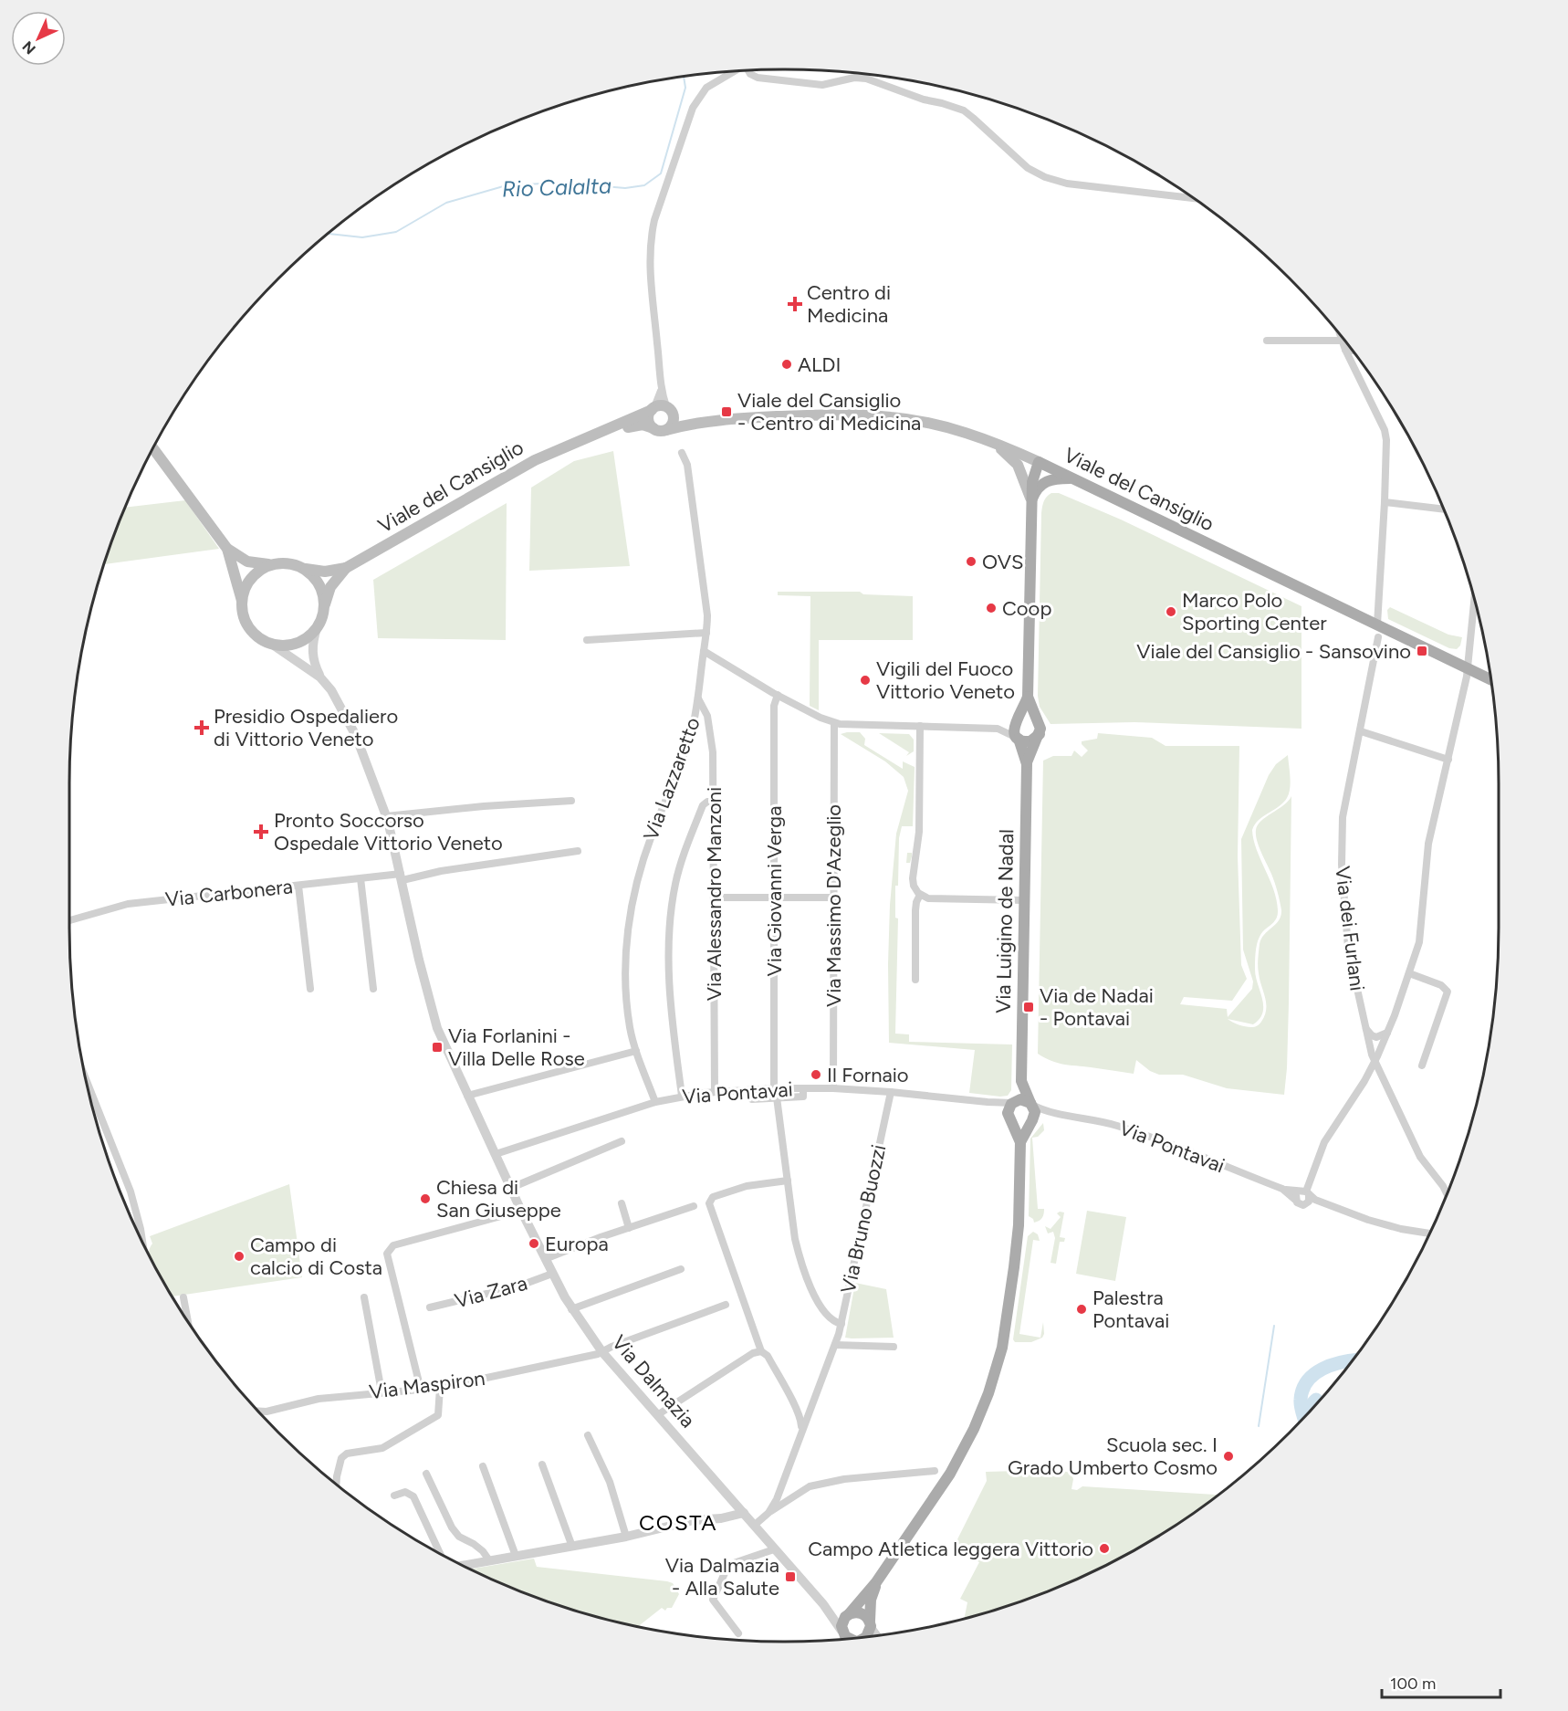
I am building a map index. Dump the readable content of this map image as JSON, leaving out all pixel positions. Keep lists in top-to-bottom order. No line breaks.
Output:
{"streets":{"main road":["Viale del Cansiglio","Via Luigino de Nadal"],"street":["Via Lazzaretto","Via Giovanni Verga","Via Carbonera","Via Alessandro Manzoni","Via Massimo D'Azeglio","Via dei Furlani","Via Pontavai","Via Bruno Buozzi","Via Zara","Via Dalmazia","Via Maspiron"]},"crossings":[["Viale del Cansiglio","Via Luigino de Nadal"],["Via Lazzaretto","Via Alessandro Manzoni"],["Via Lazzaretto","Via Pontavai"],["Via Giovanni Verga","Via Pontavai"],["Via Carbonera","Via Dalmazia"],["Via Alessandro Manzoni","Via Pontavai"],["Via Massimo D'Azeglio","Via Pontavai"],["Via Luigino de Nadal","Via Pontavai"],["Via Pontavai","Via Bruno Buozzi"],["Via Pontavai","Via Dalmazia"],["Via Bruno Buozzi","Via Dalmazia"],["Via Zara","Via Dalmazia"],["Via Dalmazia","Via Maspiron"]],"districts":["COSTA"],"water":["Rio Calalta"],"places":{"health":["Centro di Medicina","Presidio Ospedaliero di Vittorio Veneto","Pronto Soccorso Ospedale Vittorio Veneto"],"other":["ALDI","OVS","Coop","Marco Polo Sporting Center","Vigili del Fuoco Vittorio Veneto","Il Fornaio","Chiesa di San Giuseppe","Europa","Campo di calcio di Costa","Palestra Pontavai","Scuola sec. I Grado Umberto Cosmo","Campo Atletica leggera Vittorio"],"transit":["Viale del Cansiglio - Centro di Medicina","Viale del Cansiglio - Sansovino","Via de Nadai - Pontavai","Via Forlanini - Villa Delle Rose","Via Dalmazia - Alla Salute"]},"scale_bar":"100 m","north":"bottom left"}
